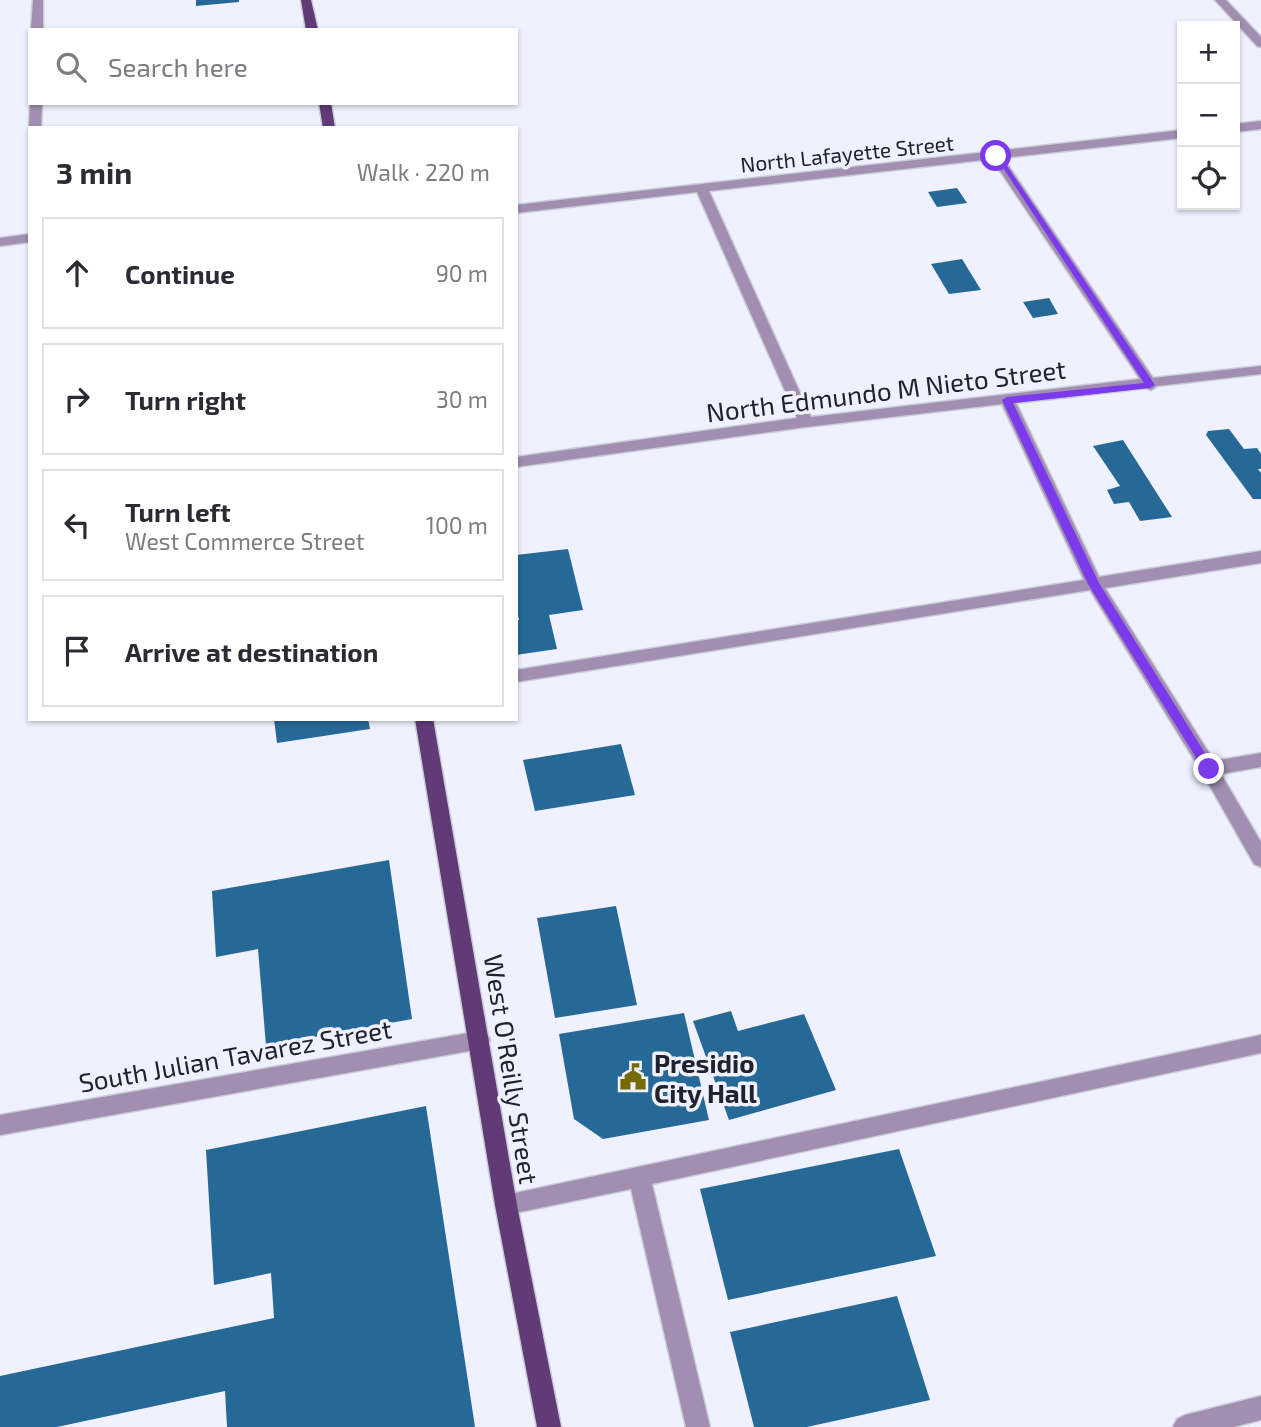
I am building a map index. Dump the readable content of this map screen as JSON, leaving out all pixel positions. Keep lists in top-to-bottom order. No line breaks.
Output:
{"streets":{"main road":["West O'Reilly Street"],"street":["North Lafayette Street","North Edmundo M Nieto Street","South Julian Tavarez Street"]},"crossings":[["South Julian Tavarez Street","West O'Reilly Street"]],"places":{"public building":["Presidio City Hall"]},"page":{"map_buttons":["+","−"],"search":"Search here","heading":["3 min","Walk · 220 m"],"list":[["Continue","90 m"],["Turn right","30 m"],["Turn left","West Commerce Street","100 m"],"Arrive at destination"]}}
